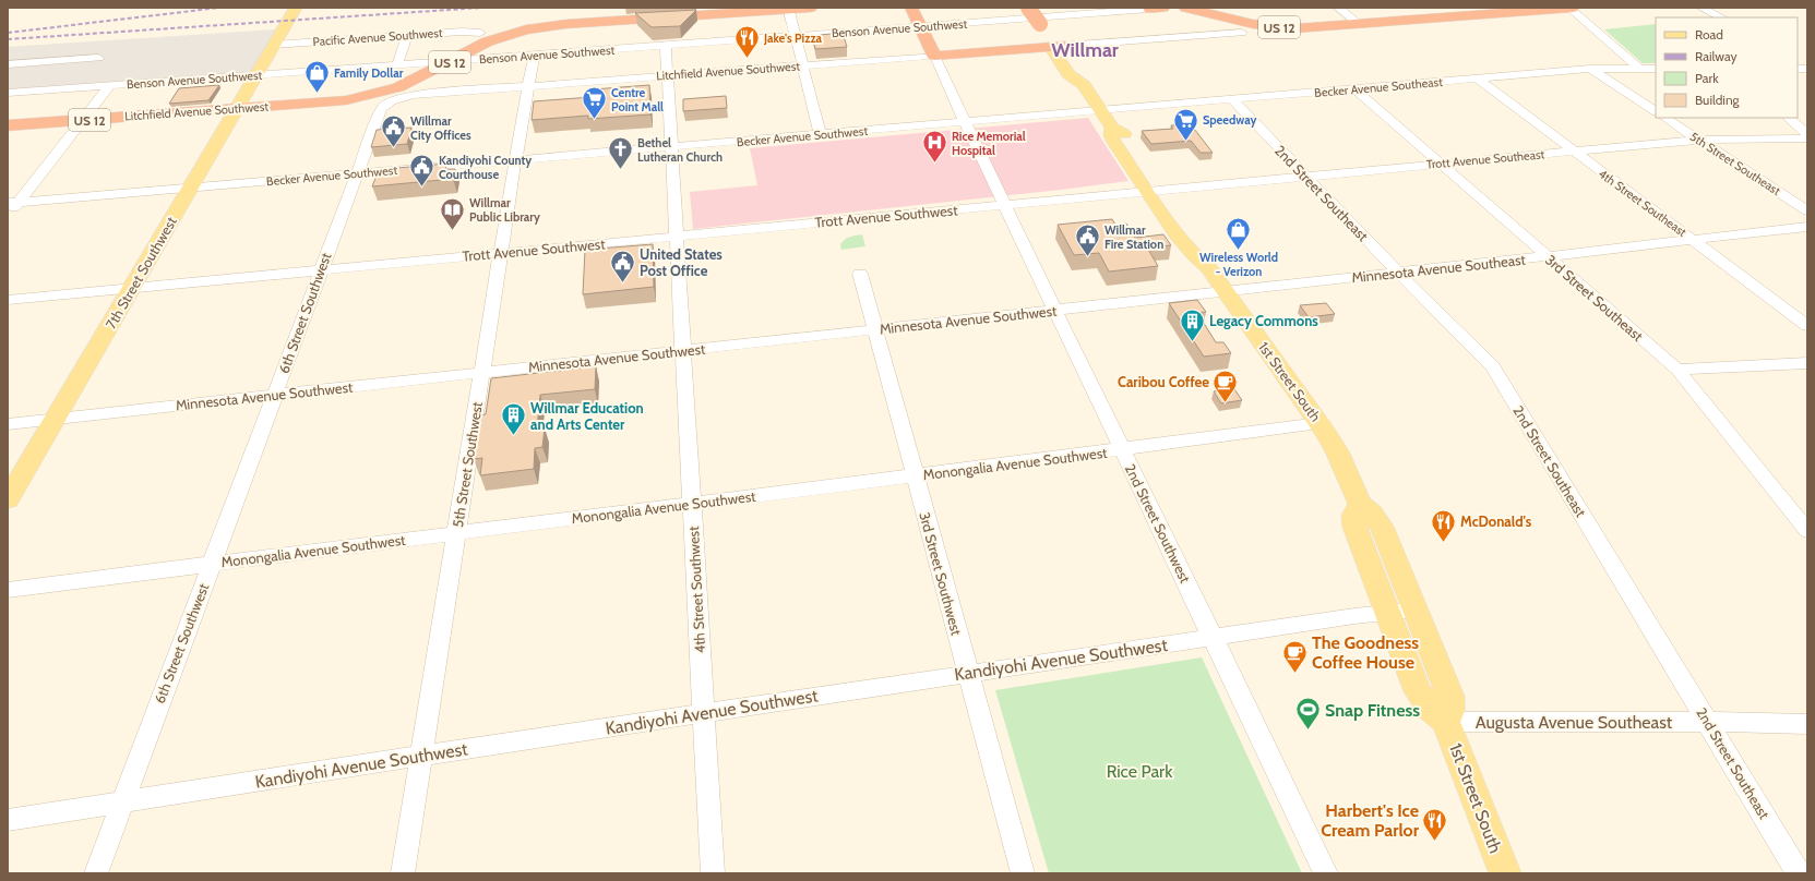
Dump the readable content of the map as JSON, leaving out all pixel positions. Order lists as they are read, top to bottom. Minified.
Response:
{"streets":{"highway":["US 12","Litchfield Avenue Southwest","2nd Street Southwest"],"main road":["7th Street Southwest","1st Street South"],"street":["Benson Avenue Southwest","Pacific Avenue Southwest","Becker Avenue Southeast","Becker Avenue Southwest","Trott Avenue Southeast","5th Street Southeast","2nd Street Southeast","4th Street Southeast","Trott Avenue Southwest","Minnesota Avenue Southeast","3rd Street Southeast","6th Street Southwest","Minnesota Avenue Southwest","Monongalia Avenue Southwest","5th Street Southwest","3rd Street Southwest","4th Street Southwest","Kandiyohi Avenue Southwest","Augusta Avenue Southeast"]},"crossings":[["US 12","Benson Avenue Southwest"],["US 12","Litchfield Avenue Southwest"],["Benson Avenue Southwest","Litchfield Avenue Southwest"],["Benson Avenue Southwest","7th Street Southwest"],["Benson Avenue Southwest","5th Street Southwest"],["Benson Avenue Southwest","2nd Street Southwest"],["Benson Avenue Southwest","4th Street Southwest"],["Pacific Avenue Southwest","7th Street Southwest"],["Litchfield Avenue Southwest","7th Street Southwest"],["Litchfield Avenue Southwest","6th Street Southwest"],["Litchfield Avenue Southwest","1st Street South"],["Litchfield Avenue Southwest","5th Street Southwest"],["Litchfield Avenue Southwest","2nd Street Southwest"],["Litchfield Avenue Southwest","4th Street Southwest"],["Becker Avenue Southeast","Becker Avenue Southwest"],["Becker Avenue Southeast","2nd Street Southeast"],["Becker Avenue Southeast","4th Street Southeast"],["Becker Avenue Southeast","3rd Street Southeast"],["Becker Avenue Southeast","1st Street South"],["Becker Avenue Southwest","7th Street Southwest"],["Becker Avenue Southwest","6th Street Southwest"],["Becker Avenue Southwest","1st Street South"],["Becker Avenue Southwest","5th Street Southwest"],["Becker Avenue Southwest","2nd Street Southwest"],["Becker Avenue Southwest","4th Street Southwest"],["Trott Avenue Southeast","5th Street Southeast"],["Trott Avenue Southeast","2nd Street Southeast"],["Trott Avenue Southeast","4th Street Southeast"],["Trott Avenue Southeast","Trott Avenue Southwest"],["Trott Avenue Southeast","3rd Street Southeast"],["Trott Avenue Southeast","1st Street South"],["2nd Street Southeast","Minnesota Avenue Southeast"],["2nd Street Southeast","Augusta Avenue Southeast"],["4th Street Southeast","Minnesota Avenue Southeast"],["Trott Avenue Southwest","7th Street Southwest"],["Trott Avenue Southwest","6th Street Southwest"],["Trott Avenue Southwest","1st Street South"],["Trott Avenue Southwest","5th Street Southwest"],["Trott Avenue Southwest","2nd Street Southwest"],["Trott Avenue Southwest","4th Street Southwest"],["Minnesota Avenue Southeast","3rd Street Southeast"],["Minnesota Avenue Southeast","Minnesota Avenue Southwest"],["Minnesota Avenue Southeast","1st Street South"],["7th Street Southwest","Minnesota Avenue Southwest"],["6th Street Southwest","Minnesota Avenue Southwest"],["6th Street Southwest","Monongalia Avenue Southwest"],["6th Street Southwest","Kandiyohi Avenue Southwest"],["Minnesota Avenue Southwest","1st Street South"],["Minnesota Avenue Southwest","5th Street Southwest"],["Minnesota Avenue Southwest","2nd Street Southwest"],["Minnesota Avenue Southwest","3rd Street Southwest"],["Minnesota Avenue Southwest","4th Street Southwest"],["1st Street South","Monongalia Avenue Southwest"],["1st Street South","Kandiyohi Avenue Southwest"],["1st Street South","Augusta Avenue Southeast"],["Monongalia Avenue Southwest","5th Street Southwest"],["Monongalia Avenue Southwest","2nd Street Southwest"],["Monongalia Avenue Southwest","3rd Street Southwest"],["Monongalia Avenue Southwest","4th Street Southwest"],["5th Street Southwest","Kandiyohi Avenue Southwest"],["2nd Street Southwest","Kandiyohi Avenue Southwest"],["3rd Street Southwest","Kandiyohi Avenue Southwest"],["4th Street Southwest","Kandiyohi Avenue Southwest"]],"districts":["Willmar"],"parks":["Rice Park"],"places":{"restaurant":["Jake's Pizza","McDonald's","Harbert's Ice Cream Parlor"],"shop":["Family Dollar","Wireless World - Verizon"],"supermarket":["Centre Point Mall","Speedway"],"public building":["Willmar City Offices","Kandiyohi County Courthouse","Willmar Fire Station","United States Post Office"],"hospital":["Rice Memorial Hospital"],"church":["Bethel Lutheran Church"],"library":["Willmar Public Library"],"building":["Legacy Commons","Willmar Education and Arts Center"],"cafe":["Caribou Coffee","The Goodness Coffee House"],"sports":["Snap Fitness"]},"legend":["Road","Railway","Park","Building"]}
